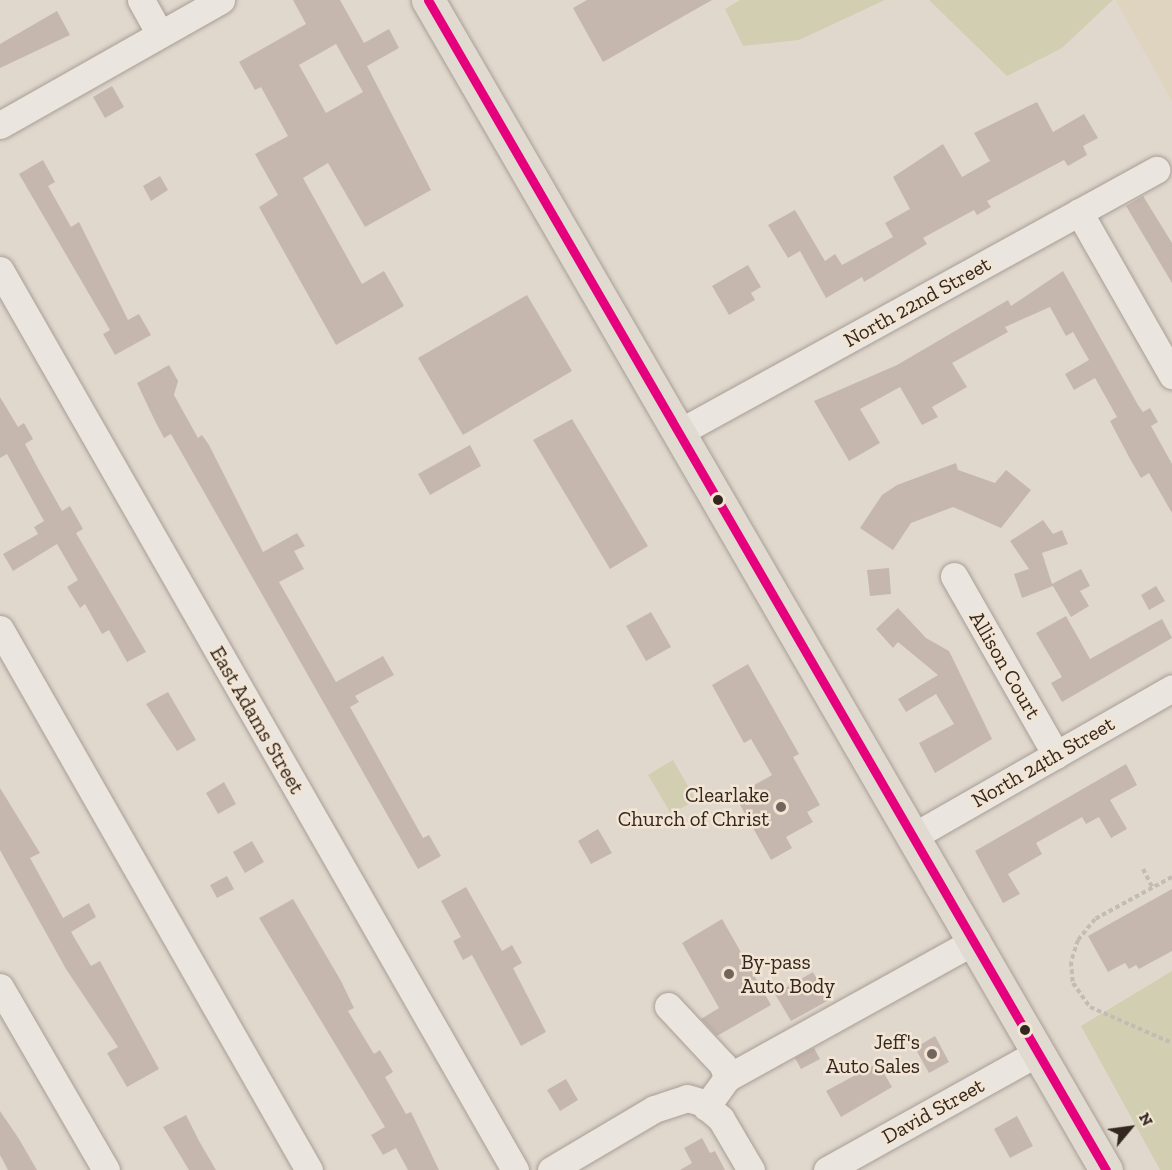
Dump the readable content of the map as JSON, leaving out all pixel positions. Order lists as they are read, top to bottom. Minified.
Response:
{"streets":{"street":["North 22nd Street","Allison Court","East Adams Street","North 24th Street","David Street"]},"crossings":[["Allison Court","North 24th Street"]],"places":["Clearlake Church of Christ","By-pass Auto Body","Jeff's Auto Sales"],"north":"top right"}
